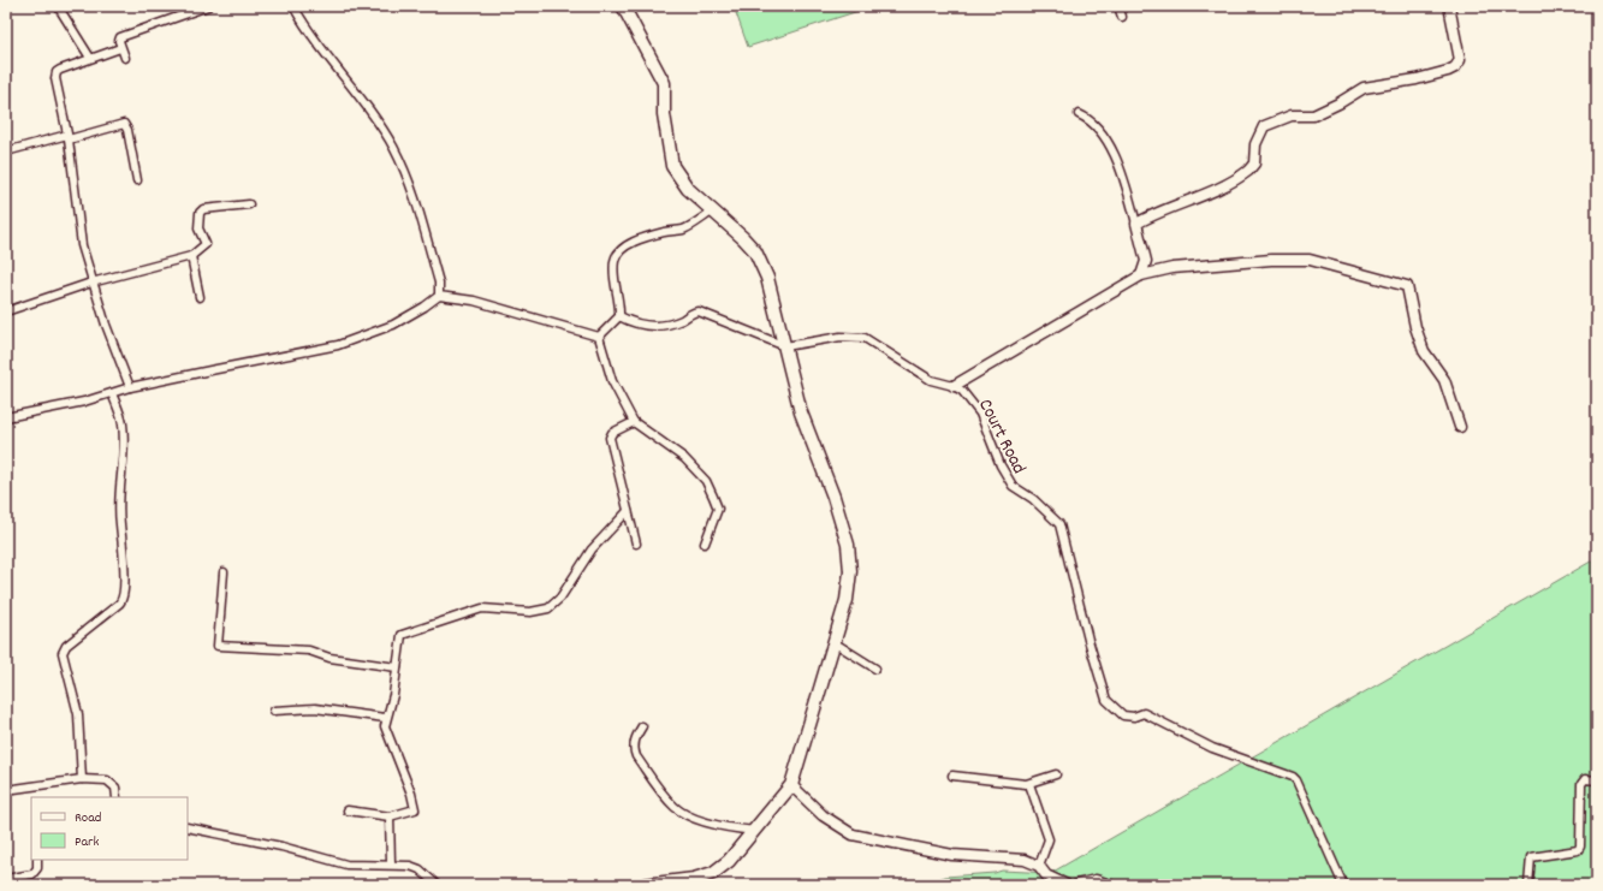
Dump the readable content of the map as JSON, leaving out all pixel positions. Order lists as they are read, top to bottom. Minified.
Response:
{"streets":{"street":["Court Road"]},"legend":["Road","Park"]}
